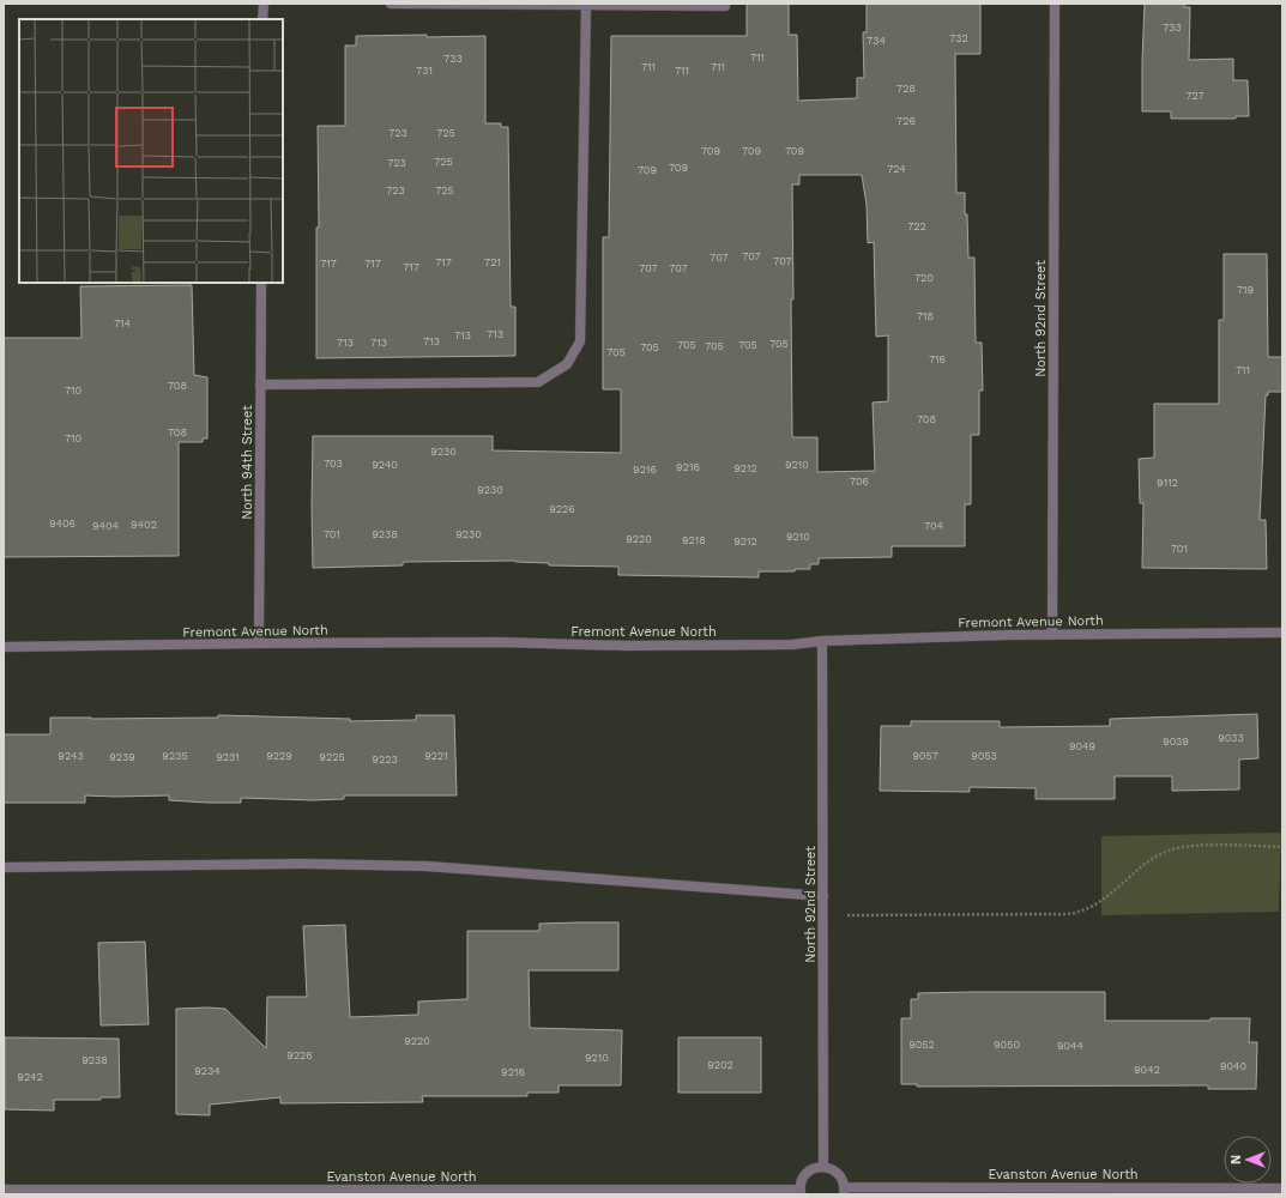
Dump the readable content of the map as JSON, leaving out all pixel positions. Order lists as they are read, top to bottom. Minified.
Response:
{"streets":{"street":["North 92nd Street","North 94th Street","Fremont Avenue North","Evanston Avenue North"]},"crossings":[["North 92nd Street","Fremont Avenue North"],["North 94th Street","Fremont Avenue North"]],"house_numbers":["733","732","734","711","733","711","711","731","711","728","727","726","723","725","709","709","709","725","723","709","724","709","723","725","722","707","707","707","717","721","717","717","717","707","707","720","719","718","714","713","713","713","713","713","705","705","705","705","705","705","716","711","708","710","708","708","710","9230","703","9240","9210","9216","9212","9216","706","9112","9230","9226","9406","9402","9404","704","701","9238","9230","9210","9220","9218","9212","701","9033","9039","9049","9243","9235","9229","9221","9057","9053","9239","9231","9225","9223","9220","9052","9050","9044","9226","9210","9238","9202","9040","9042","9234","9216","9242"],"north":"left"}
